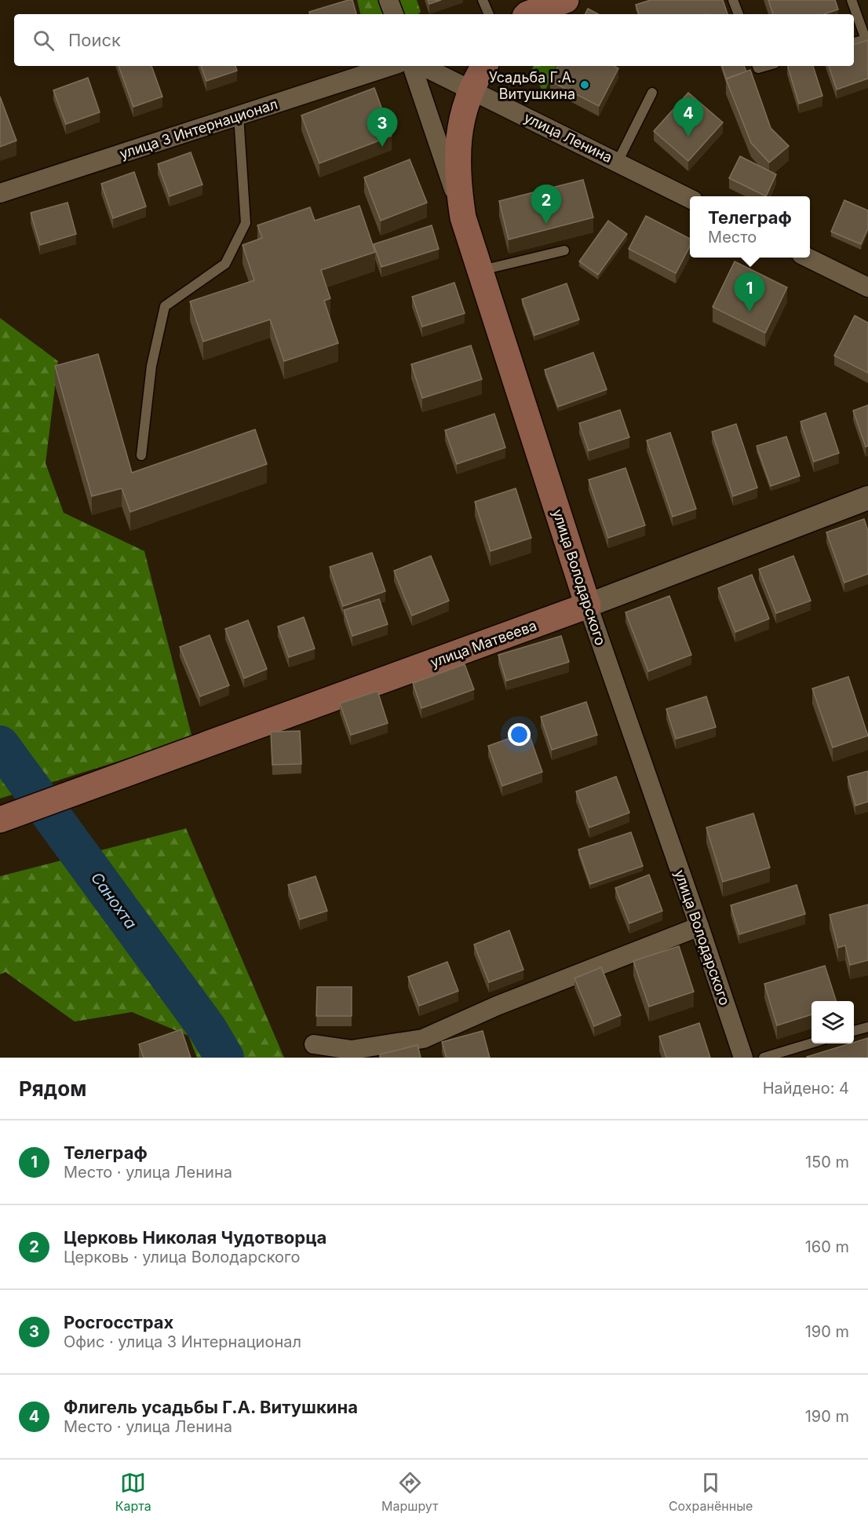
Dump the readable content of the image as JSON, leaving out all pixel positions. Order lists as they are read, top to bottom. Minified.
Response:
{"streets":{"main road":["улица Володарского","улица Матвеева"],"street":["улица 3 Интернационал","улица Ленина"]},"crossings":[["улица Ленина","улица Володарского"],["улица Володарского","улица Матвеева"]],"water":["Санохта"],"places":["Усадьба Г.А. Витушкина"],"page":{"search":"Поиск","pins":["4","3","2","1"],"popup":["Телеграф","Место"],"heading":["Рядом","Найдено: 4"],"list":[{"mark":"1","name":"Телеграф","note":"Место · улица Ленина","value":"150 m"},{"mark":"2","name":"Церковь Николая Чудотворца","note":"Церковь · улица Володарского","value":"160 m"},{"mark":"3","name":"Росгосстрах","note":"Офис · улица 3 Интернационал","value":"190 m"},{"mark":"4","name":"Флигель усадьбы Г.А. Витушкина","note":"Место · улица Ленина","value":"190 m"}],"nav":["Карта","Маршрут","Сохранённые"]}}
